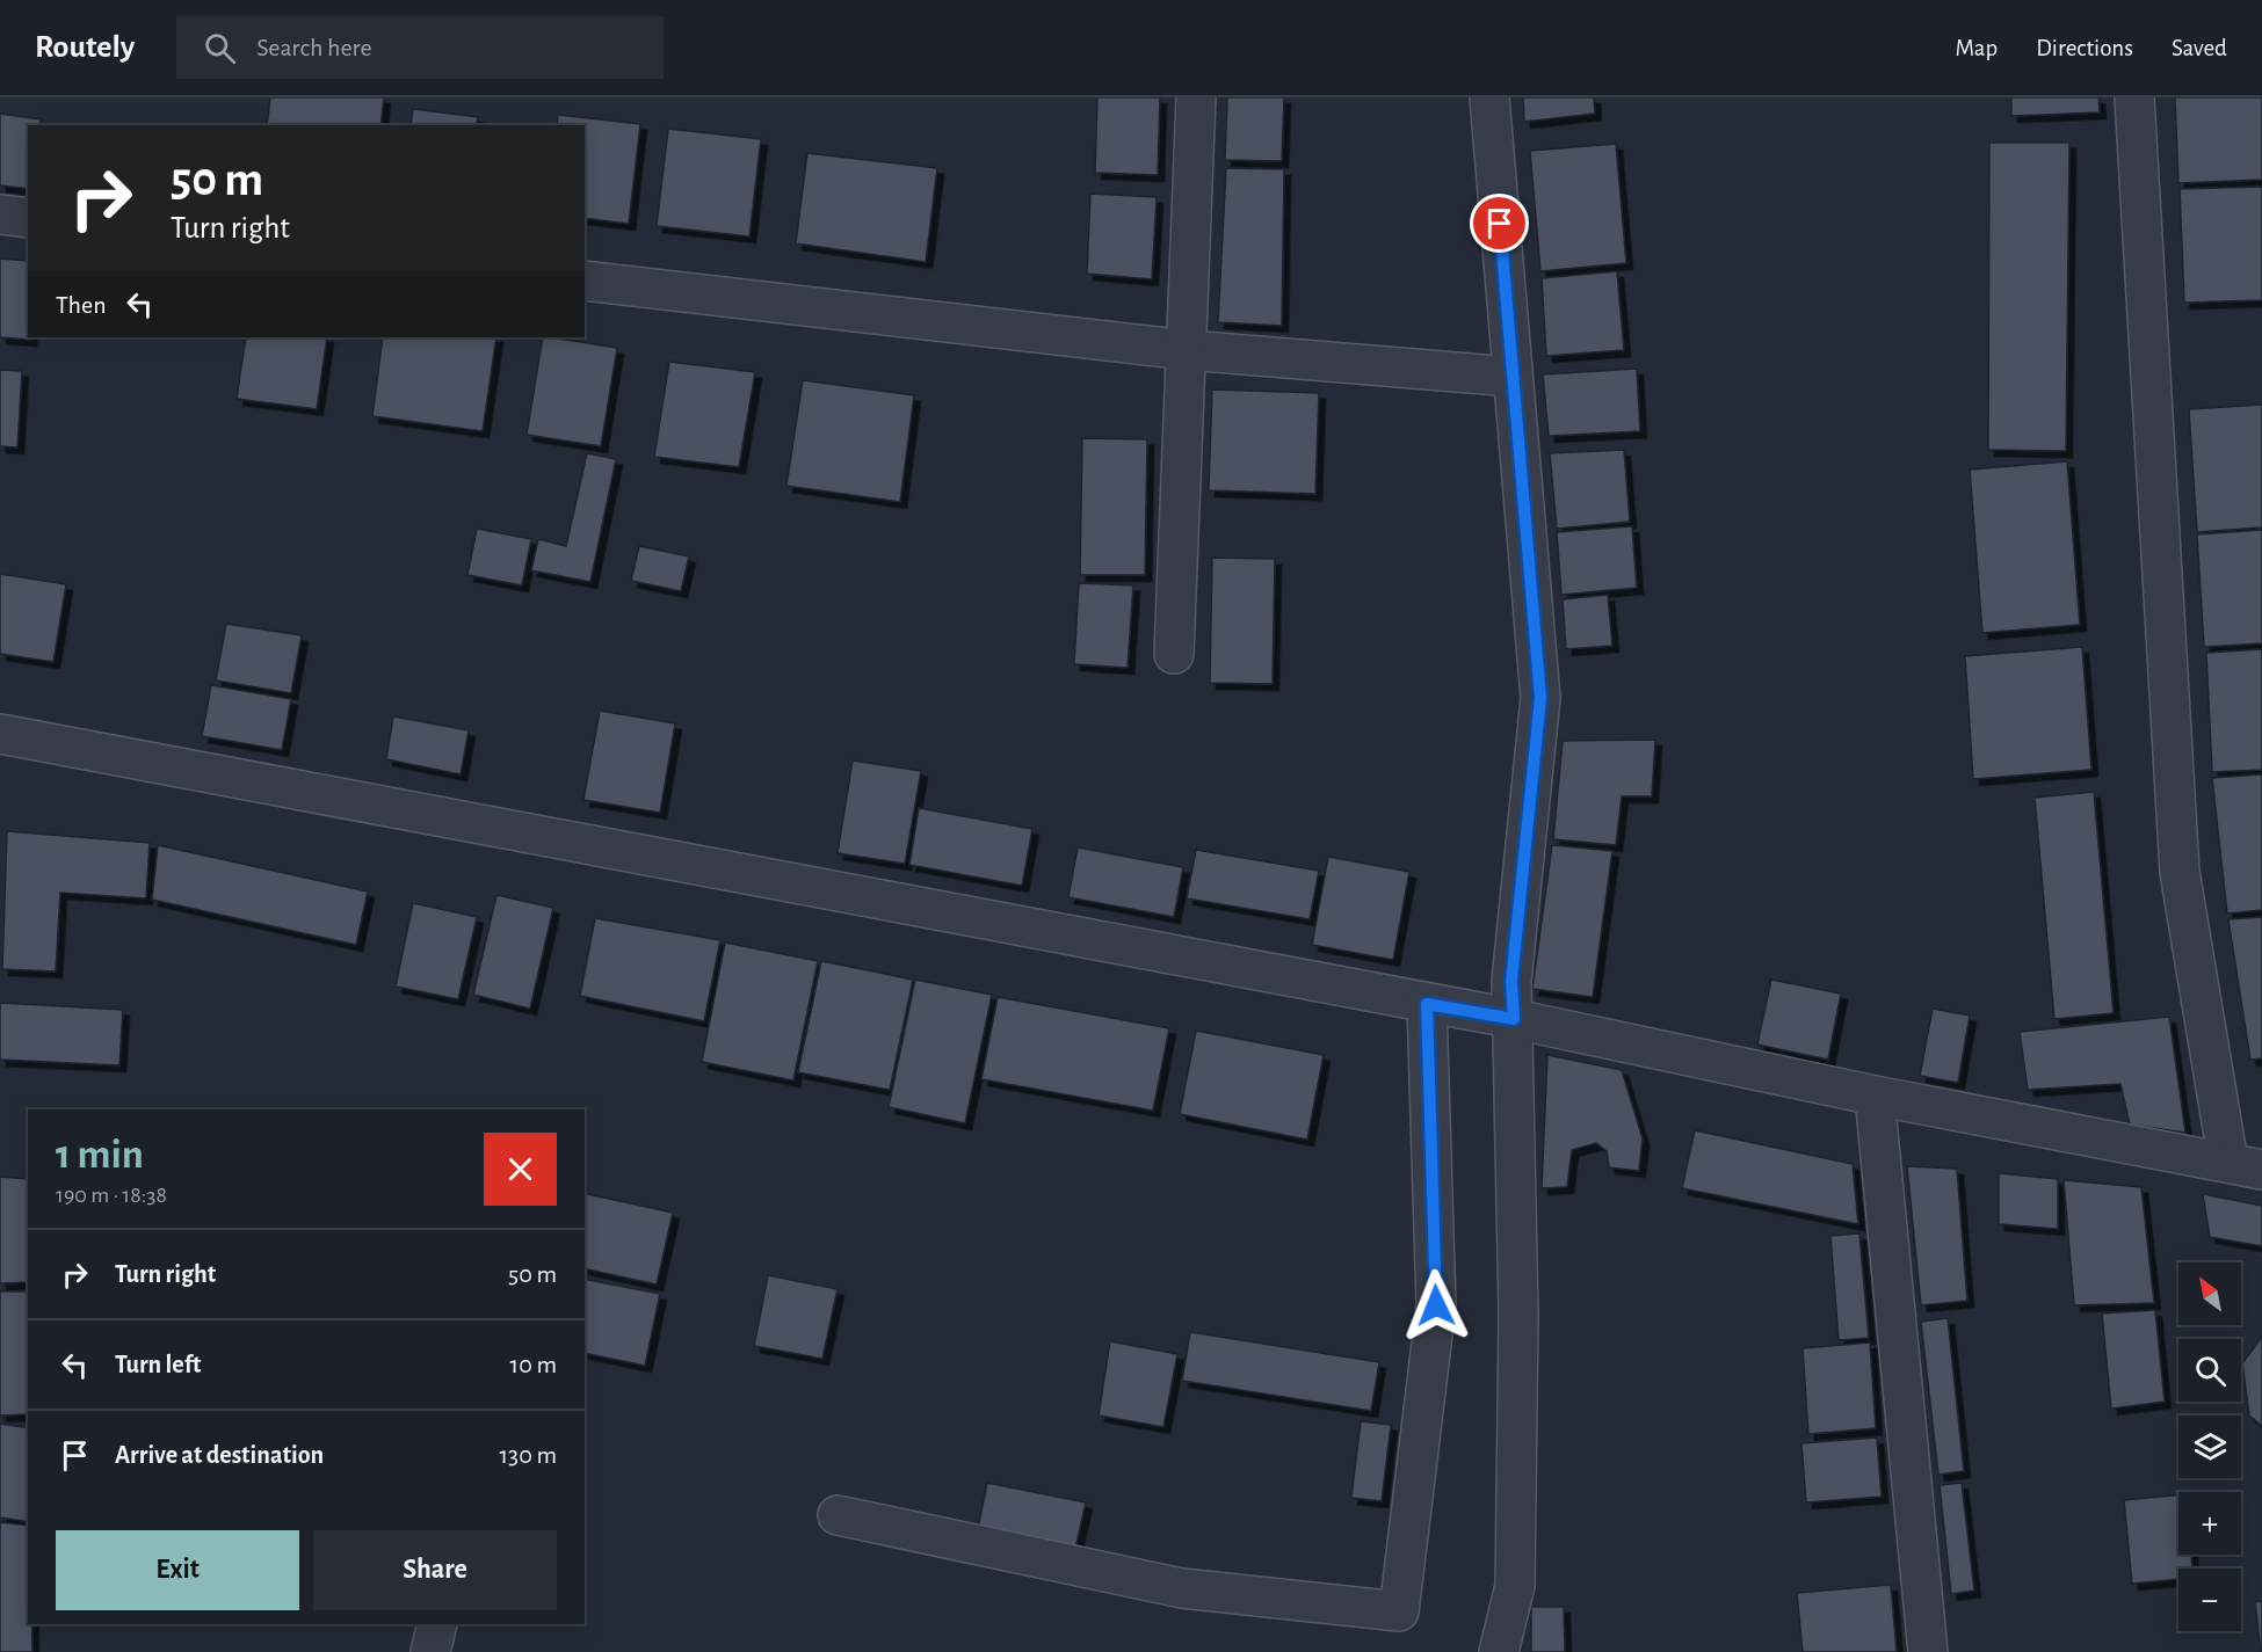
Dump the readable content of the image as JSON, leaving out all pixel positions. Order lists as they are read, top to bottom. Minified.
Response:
{"north":"top left","page":{"header":"Routely","search":"Search here","nav":["Map","Directions","Saved"],"turn":["50 m","Turn right"],"then":"Then","heading":["1 min","190 m · 18:38"],"list":[{"name":"Turn right","value":"50 m"},{"name":"Turn left","value":"10 m"},{"name":"Arrive at destination","value":"130 m"}],"map_buttons":["+","−"],"buttons":["Exit","Share"]}}
